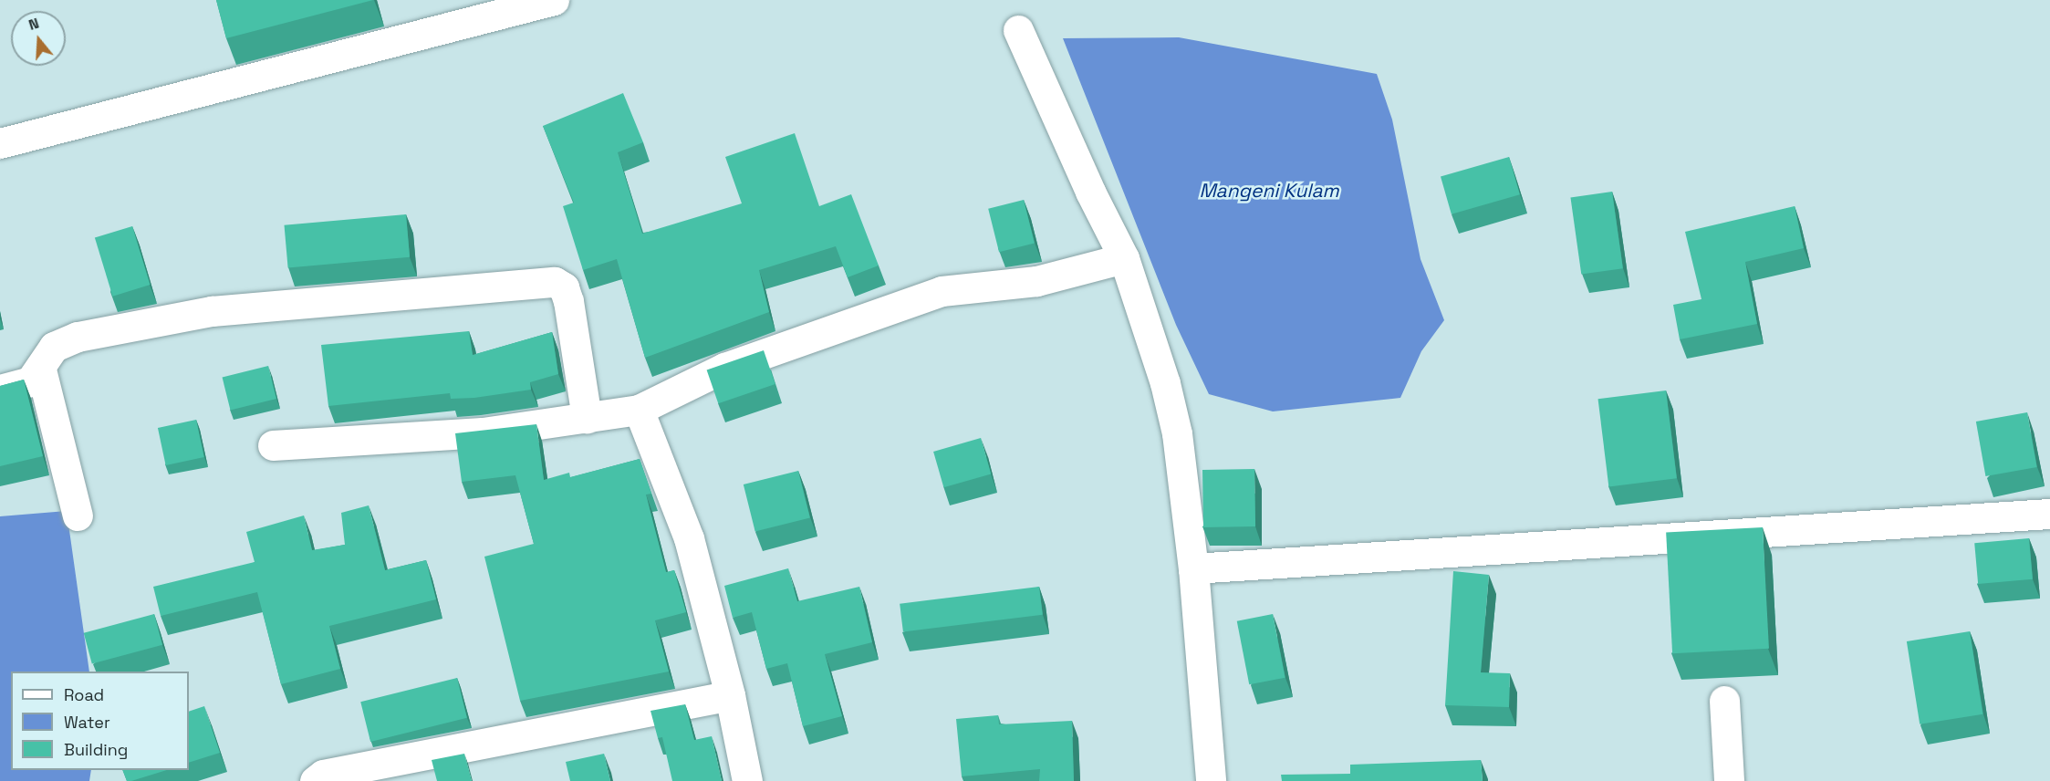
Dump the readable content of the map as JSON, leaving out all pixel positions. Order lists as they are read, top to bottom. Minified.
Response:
{"water":["Mangeni Kulam"],"legend":["Road","Water","Building"],"north":"top"}
